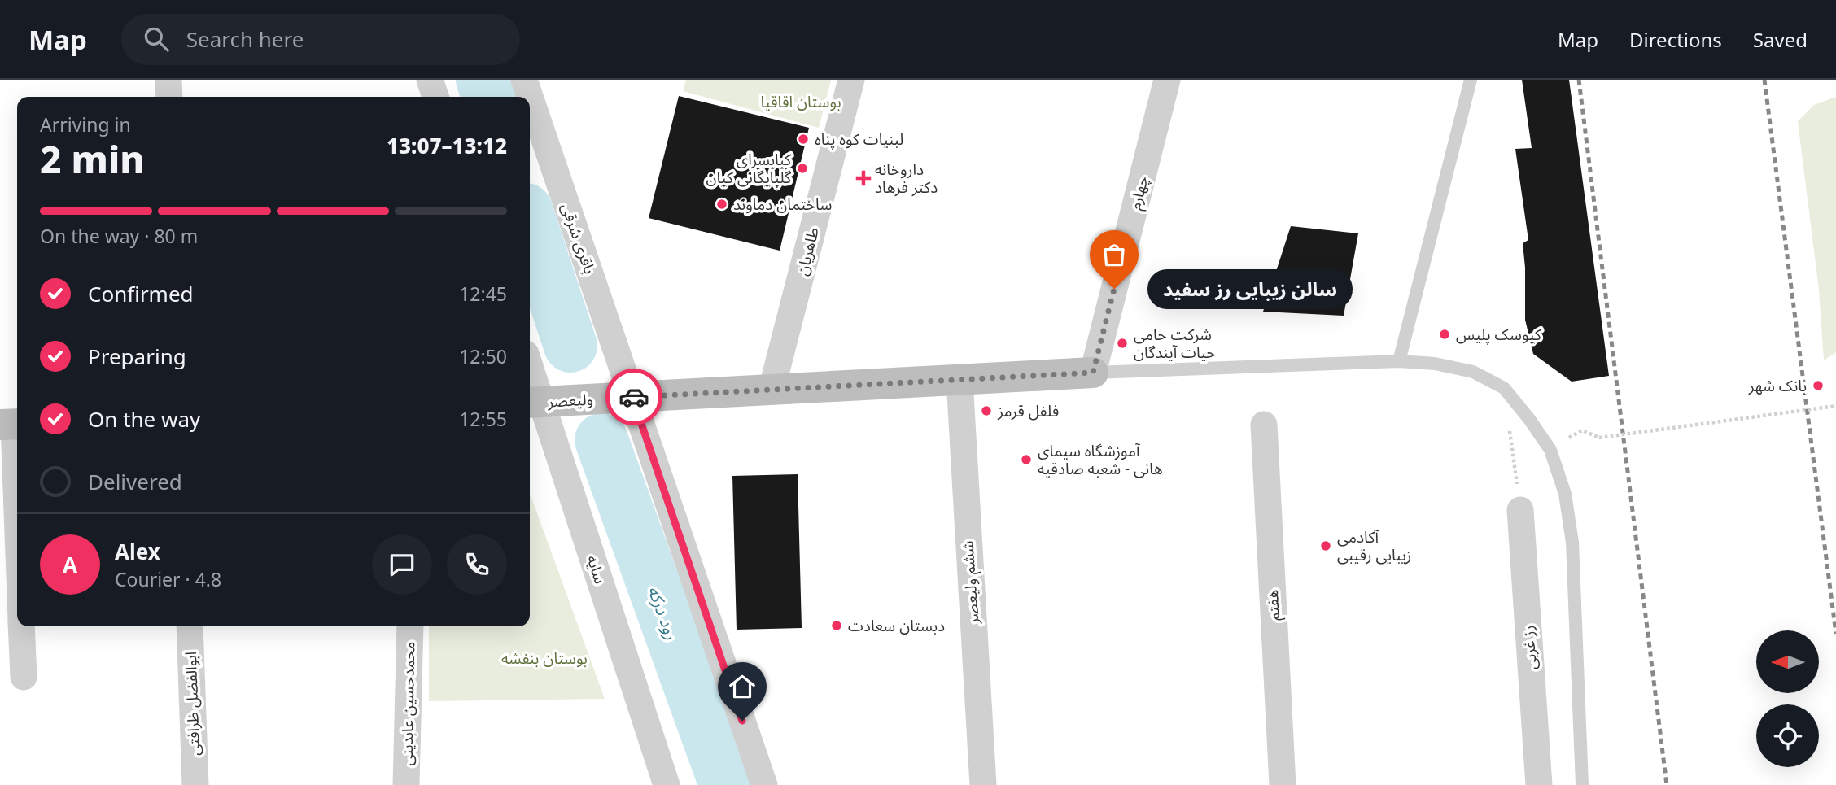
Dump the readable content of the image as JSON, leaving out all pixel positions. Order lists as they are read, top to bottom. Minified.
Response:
{"streets":{"main road":["ولیعصر"],"street":["چهارم","باقری شرقی","طاهریان","سایه","ششم ولیعصر","هفتم","رز غربی","ابوالفضل ظرافتی","محمدحسین عابدینی"]},"crossings":[["چهارم","ولیعصر"],["باقری شرقی","ولیعصر"],["طاهریان","ولیعصر"],["ولیعصر","سایه"],["ولیعصر","ششم ولیعصر"]],"water":["رود درکه"],"parks":["بوستان اقاقیا","بوستان بنفشه"],"places":{"other":["لبنیات کوه پناه","کبابسرای گلپایگانی کیان","ساختمان دماوند","سالن زیبایی رز سفید","کیوسک پلیس","شركت حامی حيات آيندگان","بانک شهر","فلفل قرمز","آموزشگاه سیمای هانی - شعبه صادقیه","آکادمی زیبایی رقیبی","دبستان سعادت"],"health":["داروخانه دکتر فرهاد"]},"north":"left","page":{"header":"Map","search":"Search here","nav":["Map","Directions","Saved"],"heading":["2 min","Arriving in","13:07–13:12"],"panel":["Alex","Courier · 4.8"],"bar":"On the way · 80 m","list":[["Confirmed","12:45"],["Preparing","12:50"],["On the way","12:55"],"Delivered"],"bubble":"سالن زیبایی رز سفید","round":"A"}}
